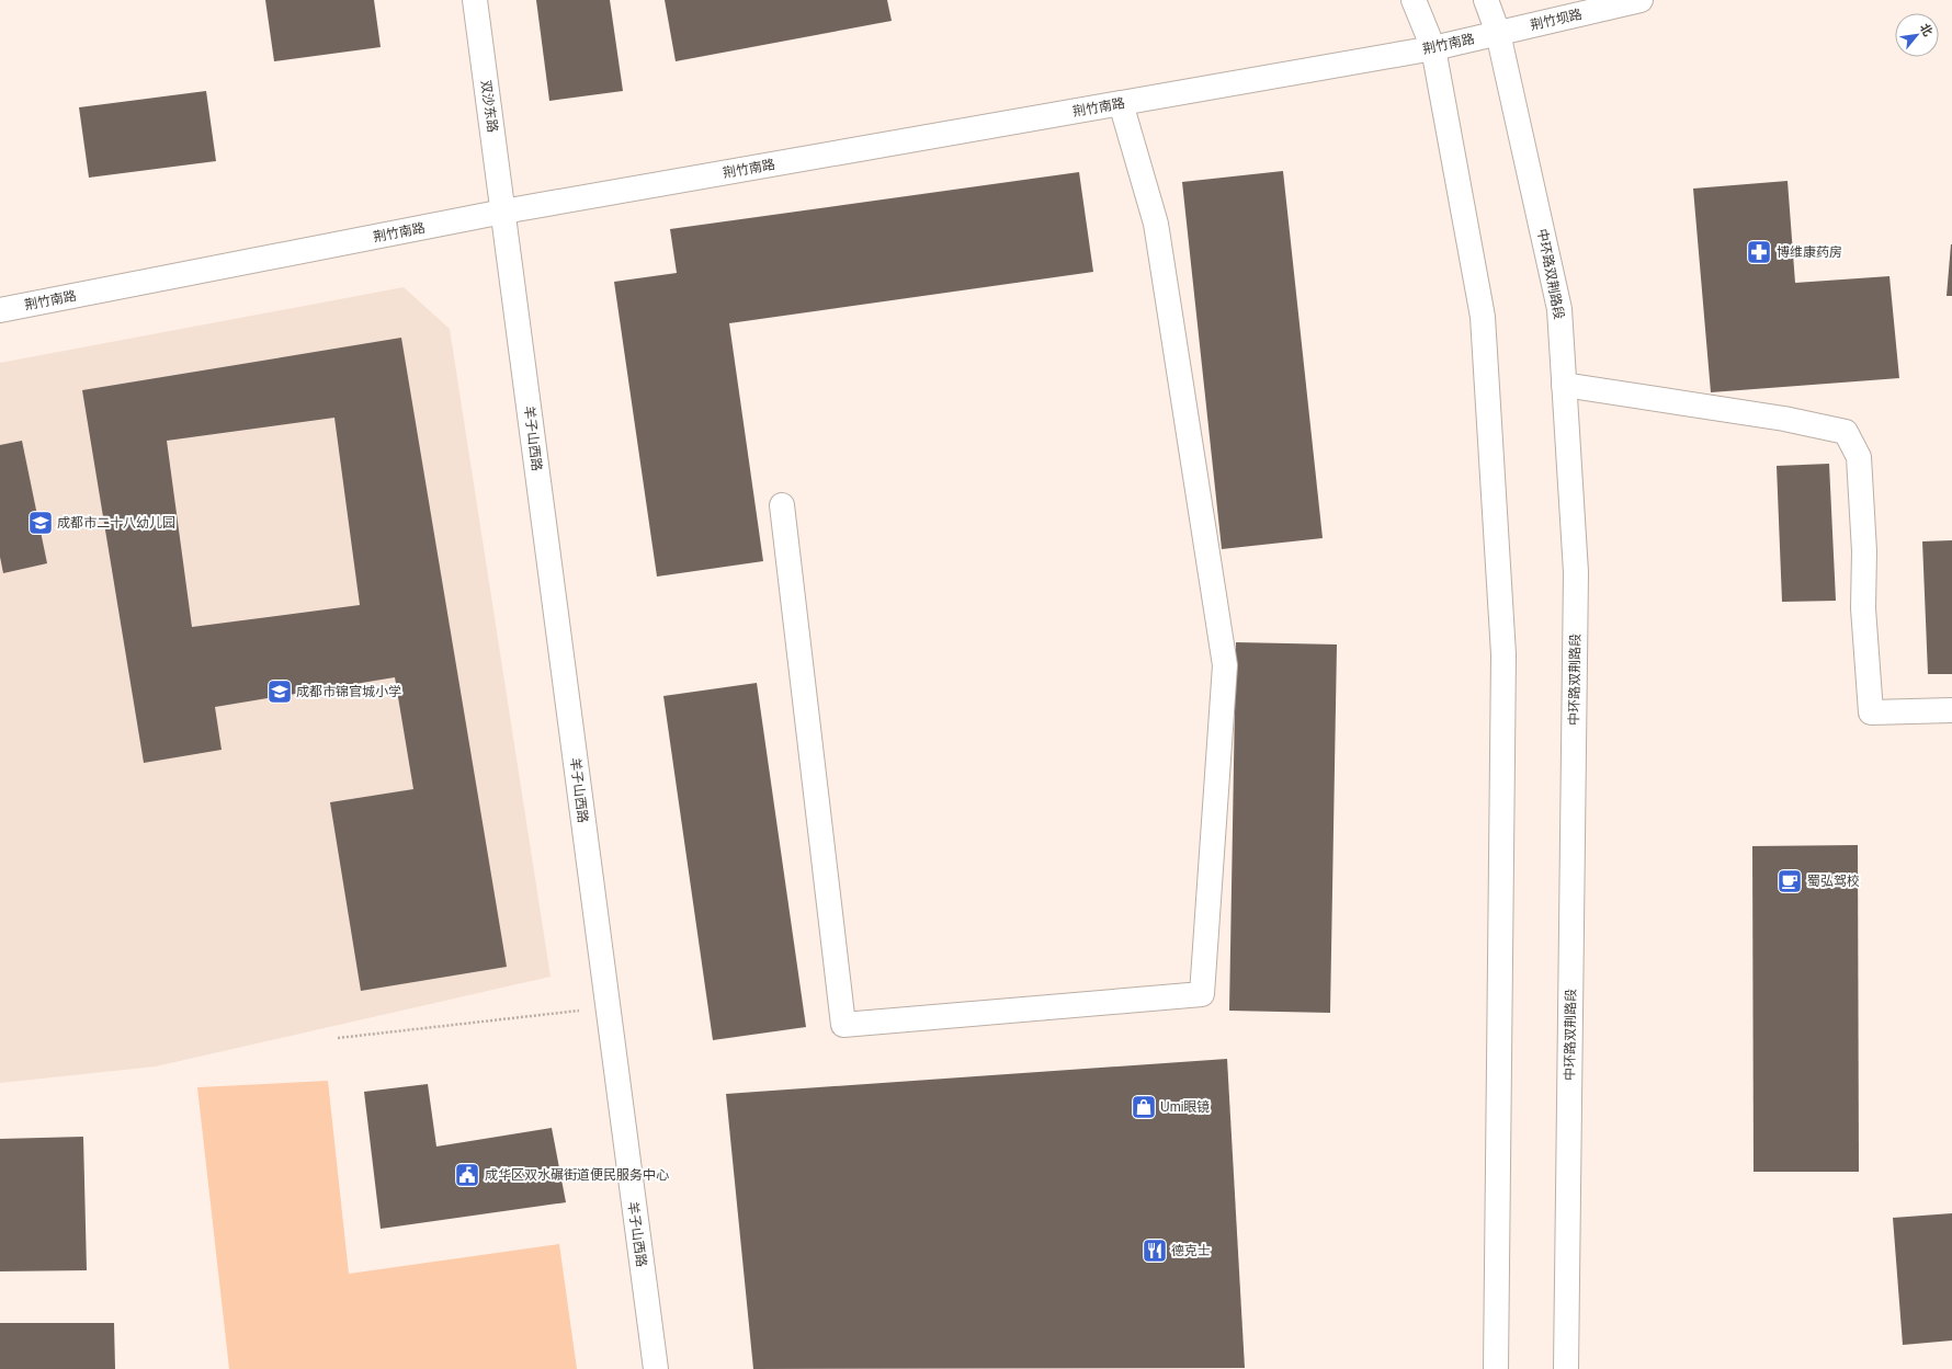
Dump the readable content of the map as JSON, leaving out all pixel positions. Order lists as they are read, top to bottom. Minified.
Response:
{"streets":{"street":["荆竹坝路","荆竹南路","双沙东路","中环路双荆路段","羊子山西路"]},"crossings":[["荆竹坝路","荆竹南路"],["荆竹坝路","中环路双荆路段"],["荆竹南路","双沙东路"],["荆竹南路","中环路双荆路段"],["荆竹南路","羊子山西路"],["双沙东路","羊子山西路"]],"places":{"pharmacy":["博维康药房"],"school or university":["成都市二十八幼儿园","成都市锦官城小学"],"cafe":["蜀弘驾校"],"shop":["Umi眼镜"],"public building":["成华区双水碾街道便民服务中心"],"restaurant":["德克士"]},"north":"top right"}
